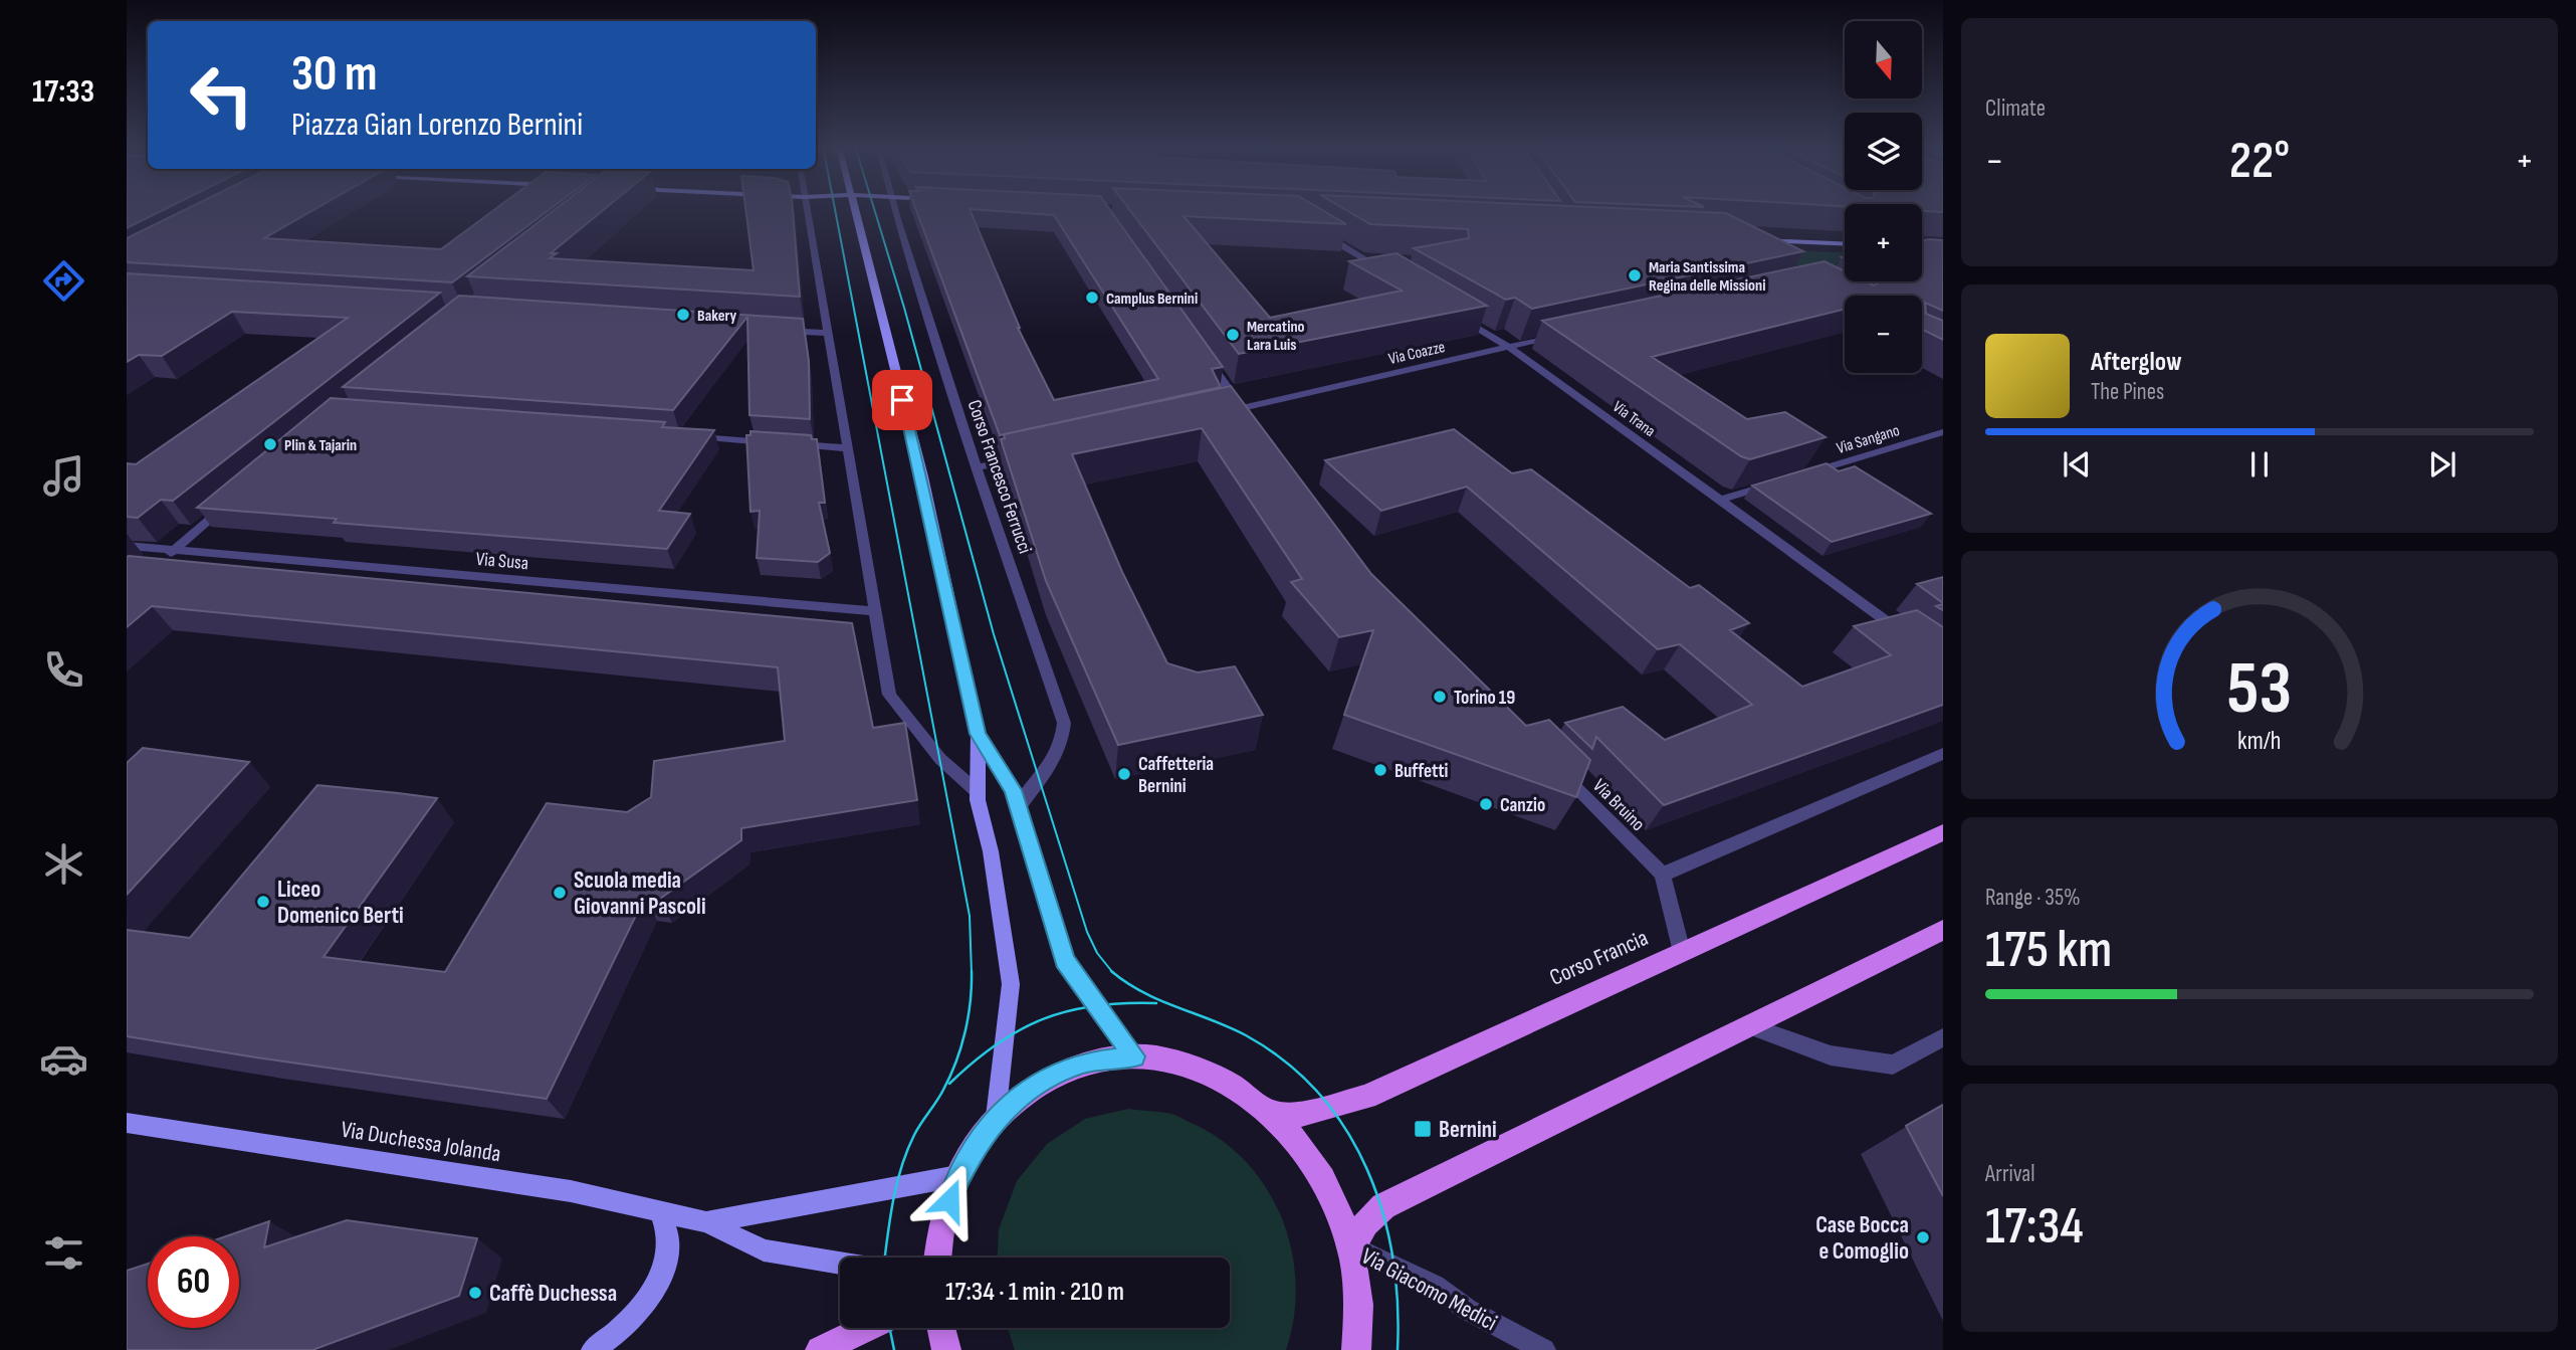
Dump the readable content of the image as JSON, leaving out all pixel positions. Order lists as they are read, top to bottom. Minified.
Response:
{"streets":{"main road":["Corso Francia"],"street":["Via Coazze","Via Trana","Via Sangano","Corso Francesco Ferrucci","Via Susa","Via Bruino","Via Duchessa Jolanda","Via Giacomo Medici"]},"crossings":[["Via Coazze","Via Trana"]],"places":{"other":["Maria Santissima Regina delle Missioni","Camplus Bernini","Bakery","Mercatino Lara Luis","Plin & Tajarin","Torino 19","Buffetti","Caffetteria Bernini","Canzio","Scuola media Giovanni Pascoli","Liceo Domenico Berti","Case Bocca e Comoglio","Caffè Duchessa"],"transit":["Bernini"]},"north":"bottom","page":{"tabs":"17:33","tile":["Climate",["Range · 35%","175 km"],["Arrival","17:34"]],"map_buttons":["+","−"],"turn":["30 m","Piazza Gian Lorenzo Bernini"],"heat":["−","22°","+"],"song":["Afterglow","The Pines"],"limit":"60","trip":"17:34 · 1 min · 210 m","gauge":["53","km/h"]}}
